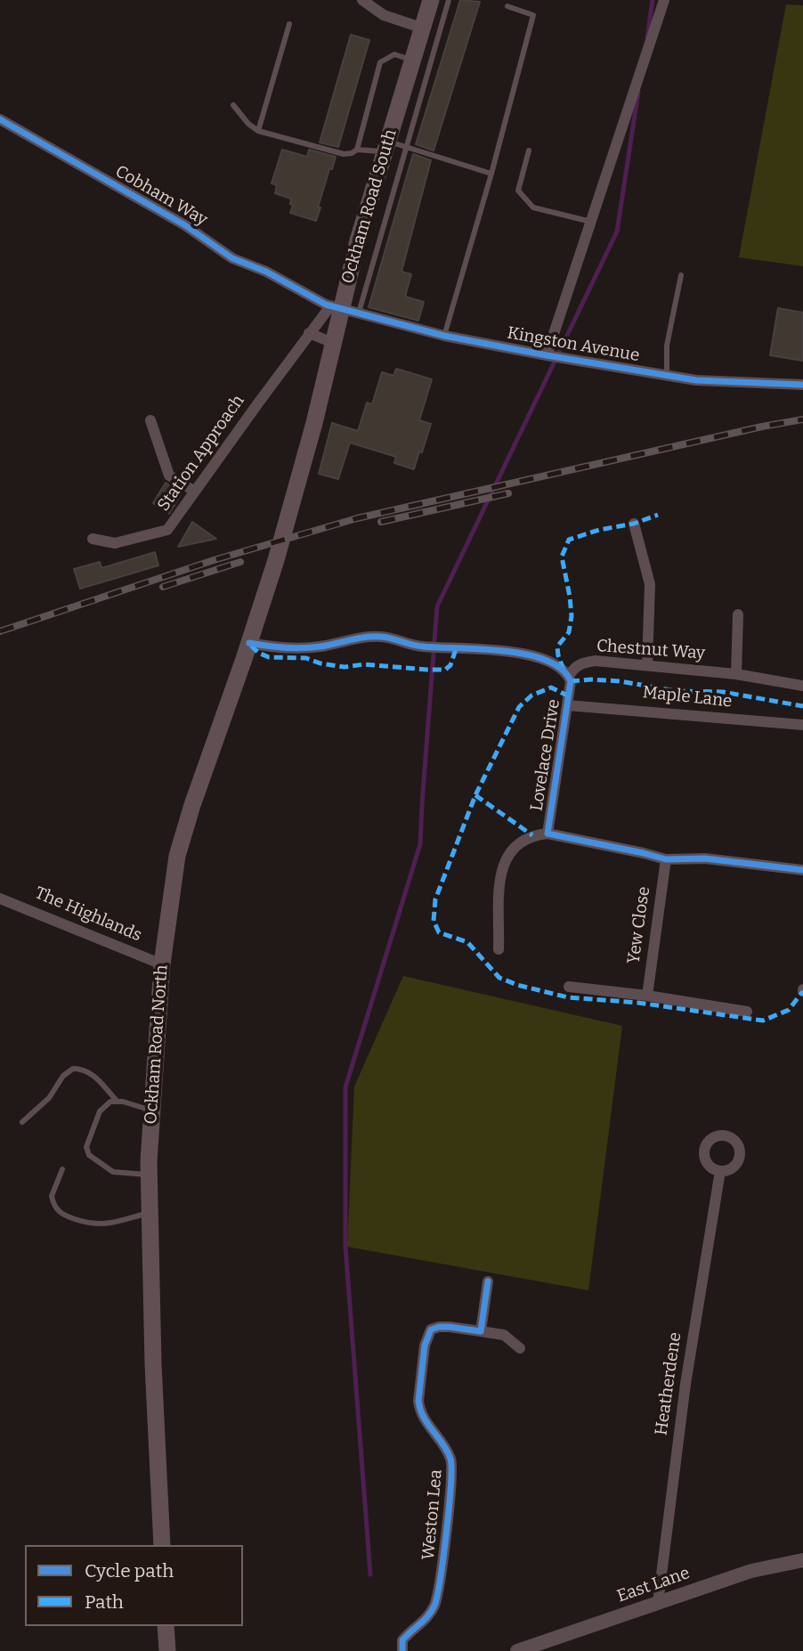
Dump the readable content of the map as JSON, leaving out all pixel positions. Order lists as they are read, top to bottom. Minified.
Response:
{"streets":{"main road":["Ockham Road South","Ockham Road North"],"street":["Cobham Way","Kingston Avenue","Station Approach","Chestnut Way","Maple Lane","Lovelace Drive","The Highlands","Yew Close","Heatherdene","Weston Lea","East Lane"]},"crossings":[["Cobham Way","Ockham Road South"],["Cobham Way","Kingston Avenue"],["Cobham Way","Station Approach"],["Ockham Road South","Kingston Avenue"],["Ockham Road South","Station Approach"],["Ockham Road South","Ockham Road North"],["Kingston Avenue","Station Approach"],["Chestnut Way","Lovelace Drive"],["Maple Lane","Lovelace Drive"],["Lovelace Drive","Yew Close"],["Lovelace Drive","Ockham Road North"],["The Highlands","Ockham Road North"],["Heatherdene","East Lane"]],"legend":["Cycle path","Path"]}
